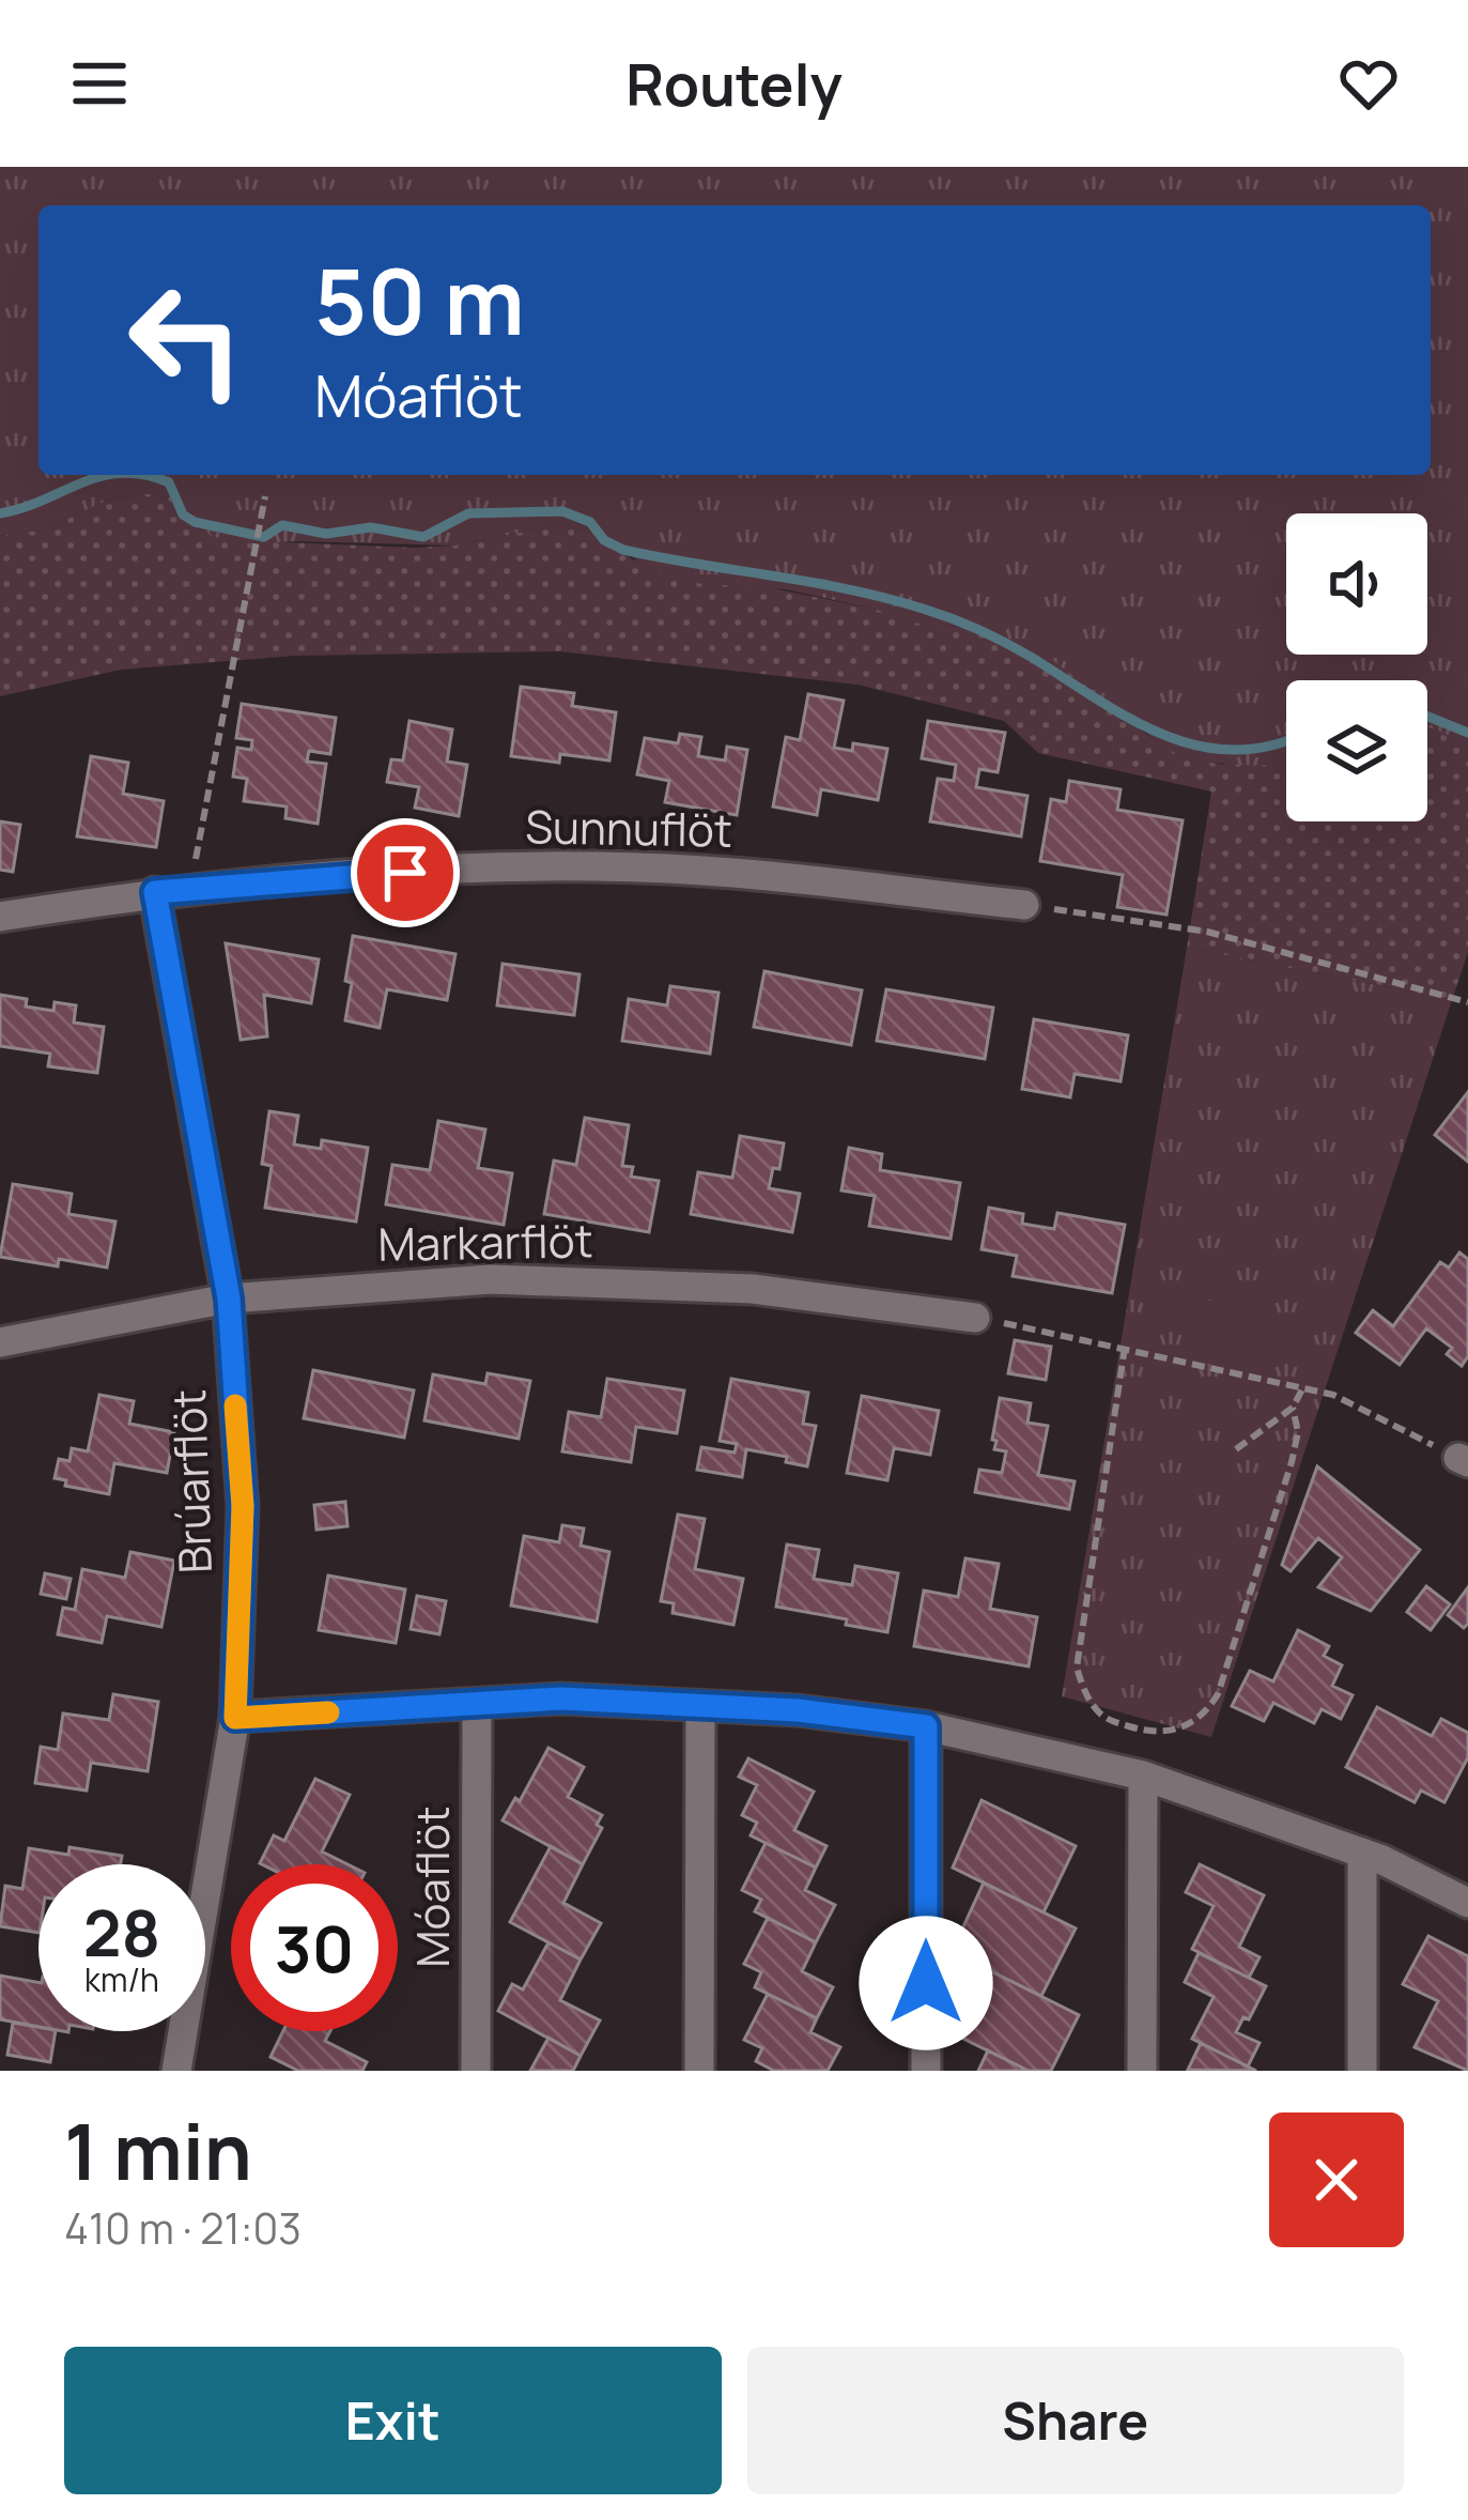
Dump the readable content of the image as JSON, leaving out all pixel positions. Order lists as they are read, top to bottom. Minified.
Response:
{"streets":{"street":["Sunnuflöt","Markarflöt","Brúarflöt","Móaflöt"]},"crossings":[["Sunnuflöt","Brúarflöt"],["Markarflöt","Brúarflöt"]],"page":{"header":"Routely","turn":["50 m","Móaflöt"],"speed":"28 km/h","limit":"30","heading":["1 min","410 m · 21:03"],"buttons":["Exit","Share"]}}
